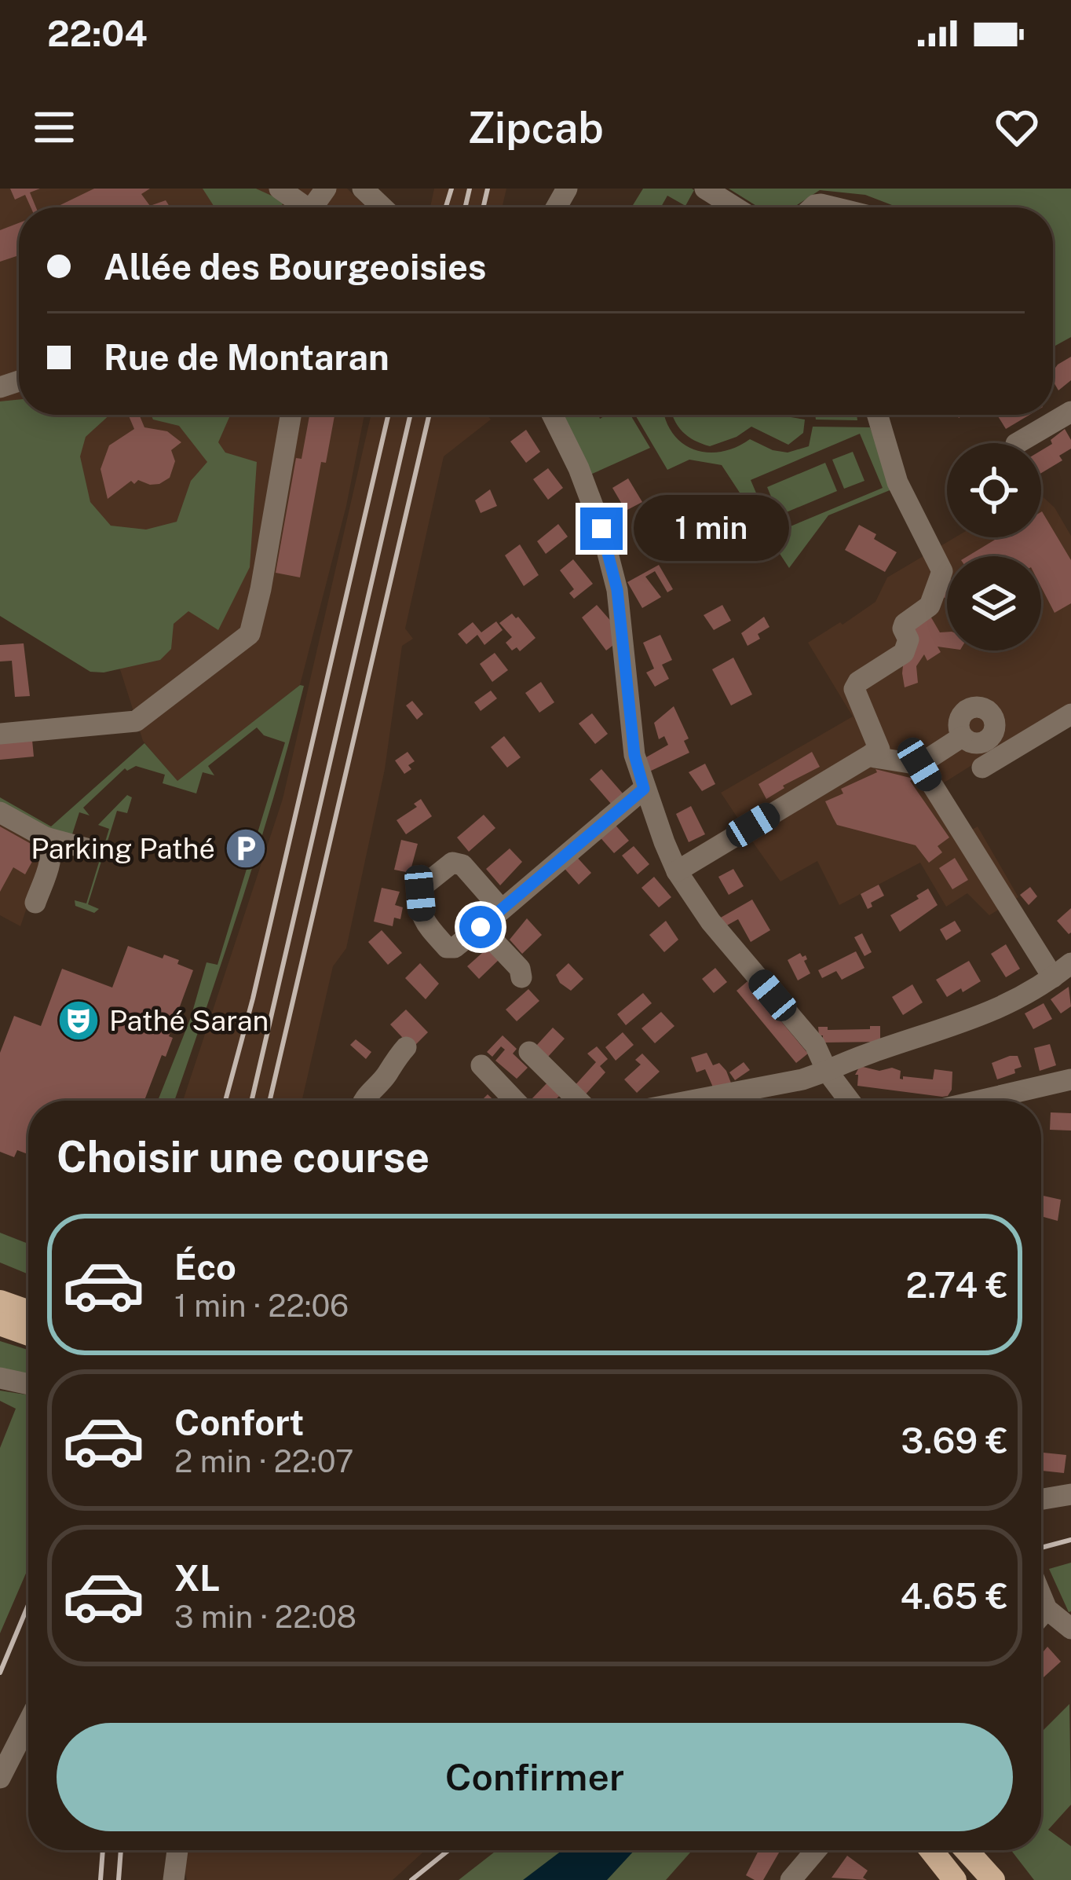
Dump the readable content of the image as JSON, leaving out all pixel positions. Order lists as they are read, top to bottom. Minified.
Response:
{"places":{"parking":["Parking Pathé"],"theatre":["Pathé Saran"]},"page":{"status":"22:04","header":"Zipcab","banner":["Allée des Bourgeoisies","Rue de Montaran"],"bubble":"1 min","heading":"Choisir une course","list":[{"name":"Éco","note":"1 min · 22:06","value":"2.74 €"},{"name":"Confort","note":"2 min · 22:07","value":"3.69 €"},{"name":"XL","note":"3 min · 22:08","value":"4.65 €"}],"buttons":"Confirmer"}}
